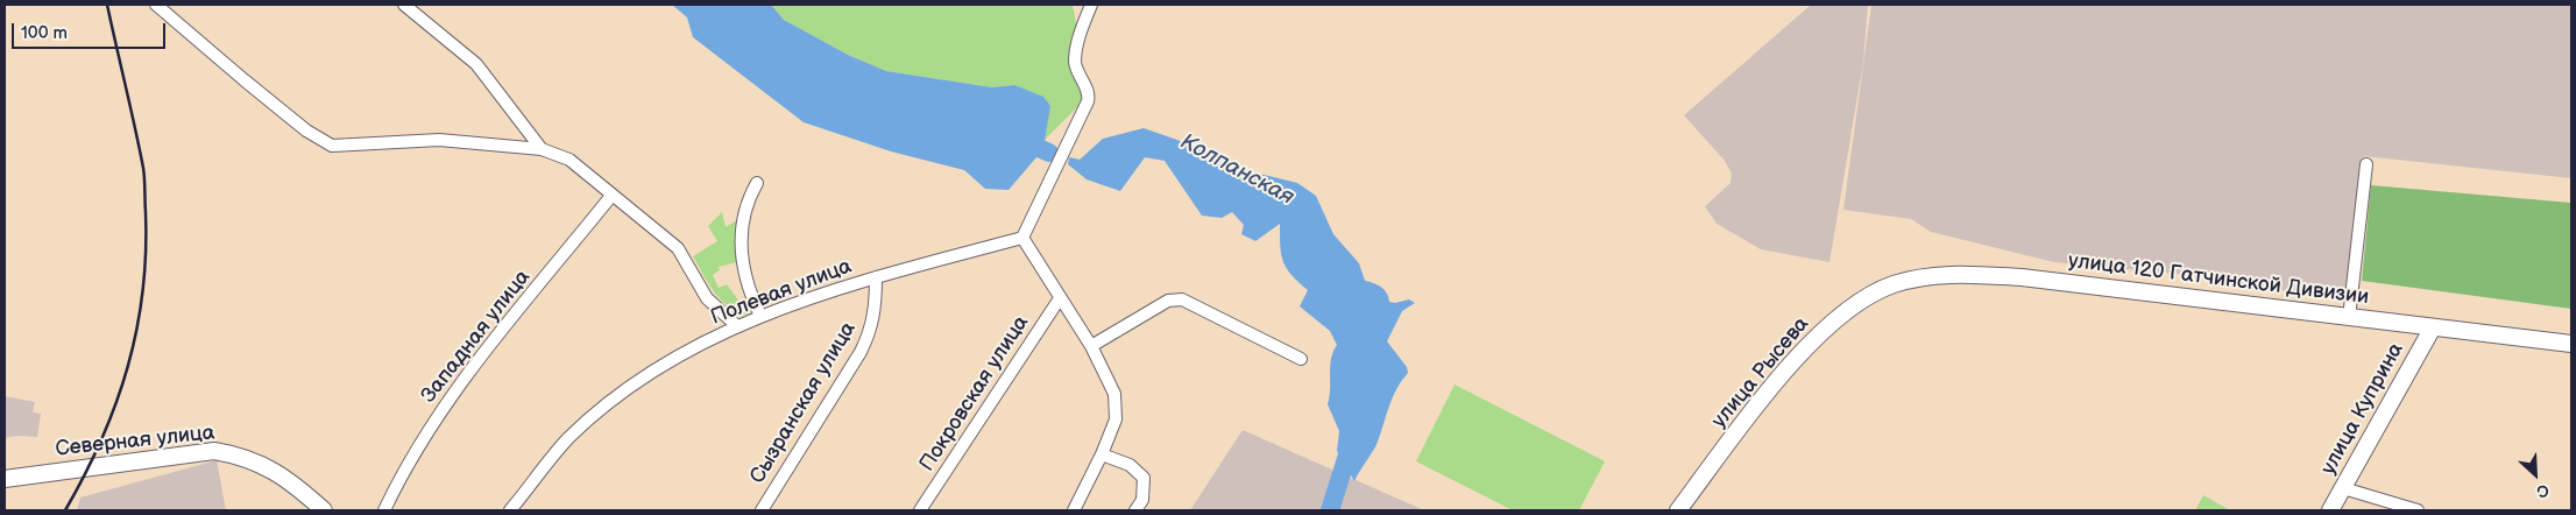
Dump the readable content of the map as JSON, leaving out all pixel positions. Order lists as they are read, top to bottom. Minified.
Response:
{"streets":{"main road":["улица 120 Гатчинской Дивизии","улица Рысева","улица Куприна","Северная улица"],"street":["Полевая улица","Западная улица","Покровская улица","Сызранская улица"]},"crossings":[["улица 120 Гатчинской Дивизии","улица Рысева"],["улица 120 Гатчинской Дивизии","улица Куприна"],["Полевая улица","Сызранская улица"]],"water":["Колпанская"],"scale_bar":"100 m","north":"bottom right"}
